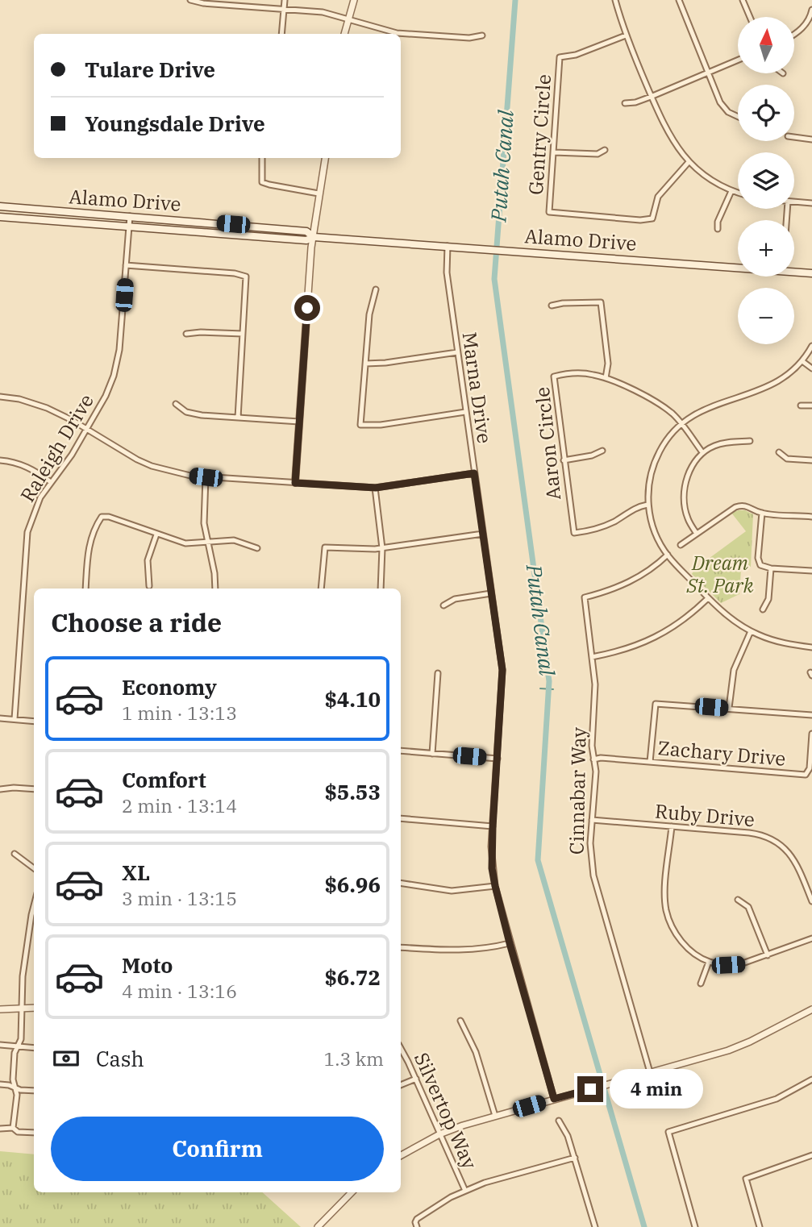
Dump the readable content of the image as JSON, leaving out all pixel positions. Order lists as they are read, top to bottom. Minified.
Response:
{"streets":{"main road":["Alamo Drive"],"street":["Gentry Circle","Marna Drive","Aaron Circle","Raleigh Drive","Zachary Drive","Cinnabar Way","Ruby Drive","Silvertop Way"]},"crossings":[["Alamo Drive","Marna Drive"],["Alamo Drive","Raleigh Drive"],["Zachary Drive","Cinnabar Way"],["Cinnabar Way","Ruby Drive"]],"water":["Putah Canal"],"parks":["Dream St. Park"],"north":"top","page":{"map_buttons":["+","−"],"banner":["Tulare Drive","Youngsdale Drive"],"heading":"Choose a ride","list":[{"name":"Economy","note":"1 min · 13:13","value":"$4.10"},{"name":"Comfort","note":"2 min · 13:14","value":"$5.53"},{"name":"XL","note":"3 min · 13:15","value":"$6.96"},{"name":"Moto","note":"4 min · 13:16","value":"$6.72"}],"pay":["Cash","1.3 km"],"bubble":"4 min","buttons":"Confirm"}}
